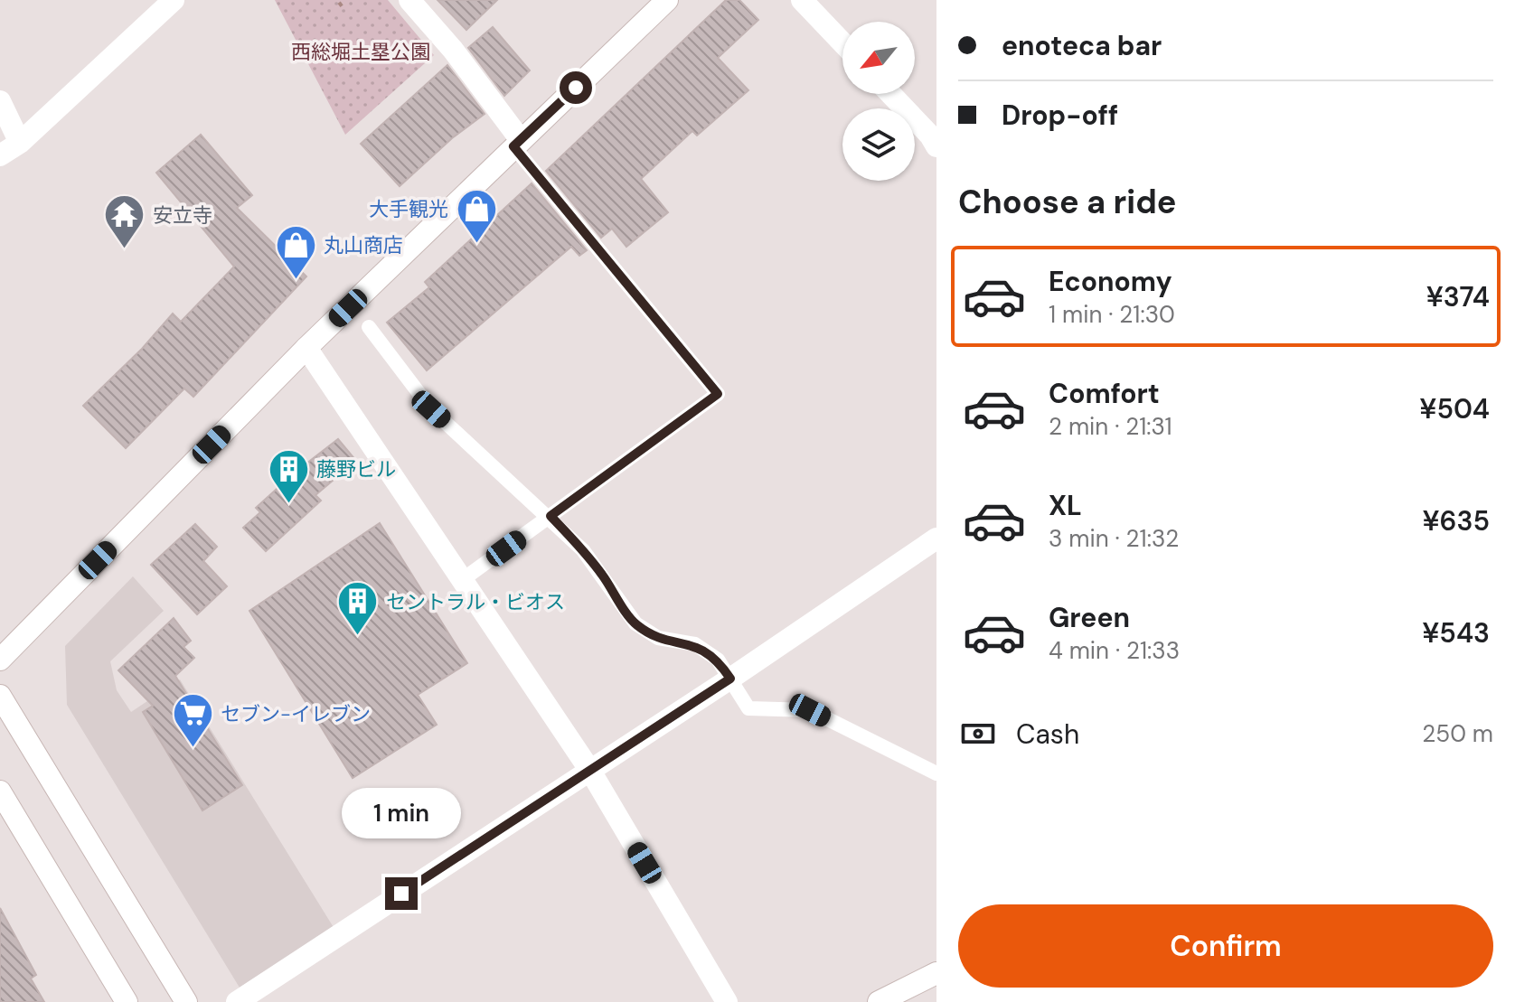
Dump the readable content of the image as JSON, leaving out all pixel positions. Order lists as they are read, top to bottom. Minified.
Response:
{"parks":["西総堀土塁公園"],"places":{"shop":["大手観光","丸山商店"],"temple":["安立寺"],"building":["藤野ビル","セントラル・ビオス"],"supermarket":["セブン-イレブン"]},"north":"bottom left","page":{"banner":["enoteca bar","Drop-off"],"heading":"Choose a ride","list":[{"name":"Economy","note":"1 min · 21:30","value":"¥374"},{"name":"Comfort","note":"2 min · 21:31","value":"¥504"},{"name":"XL","note":"3 min · 21:32","value":"¥635"},{"name":"Green","note":"4 min · 21:33","value":"¥543"}],"pay":["Cash","250 m"],"bubble":"1 min","buttons":"Confirm"}}
